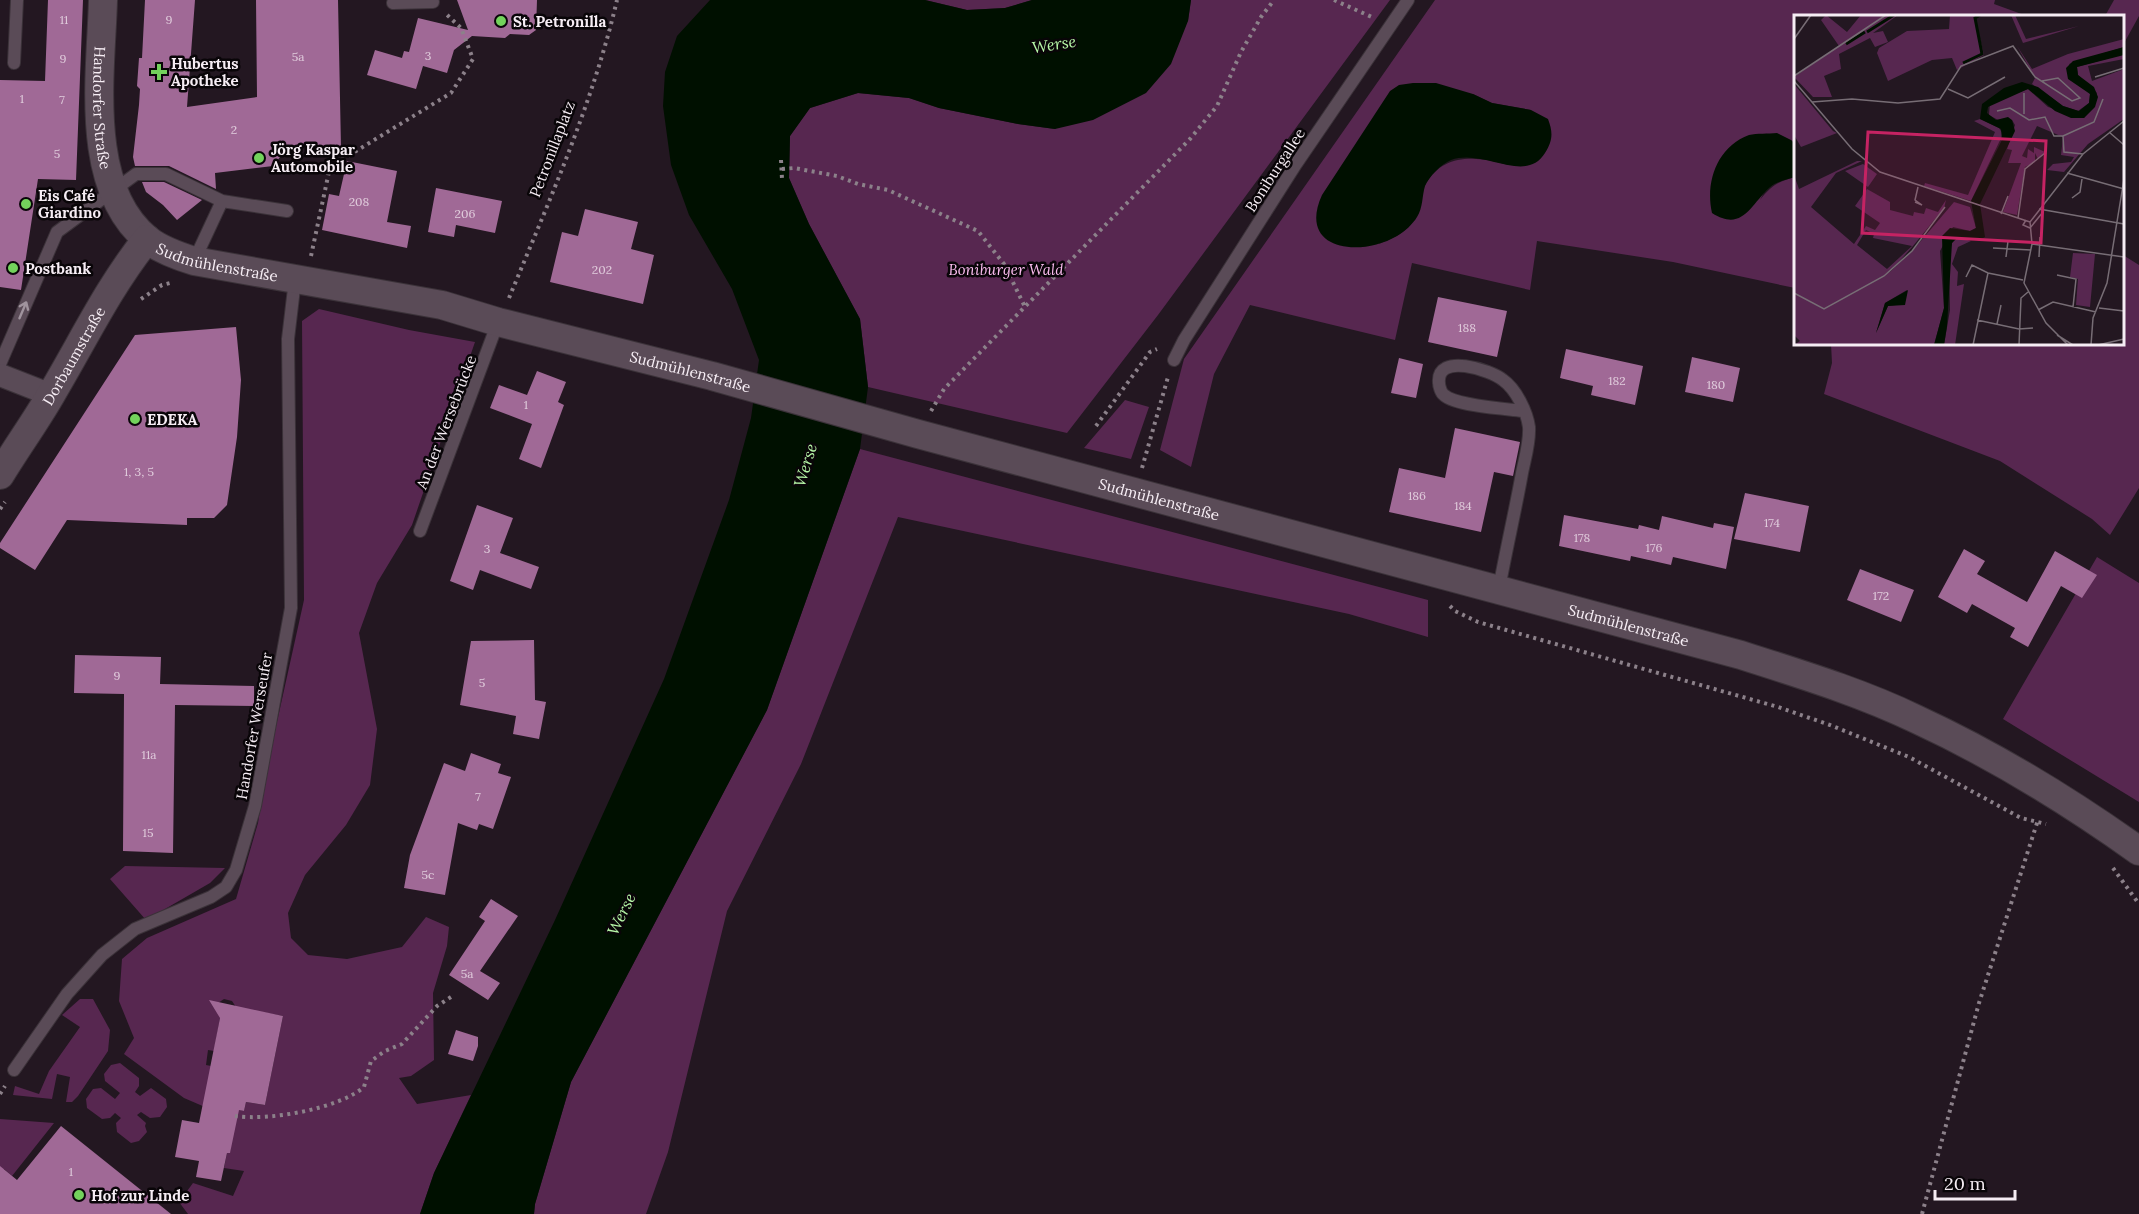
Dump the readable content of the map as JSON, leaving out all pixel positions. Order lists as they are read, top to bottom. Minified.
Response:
{"streets":{"street":["Handorfer Straße","Sudmühlenstraße","Dorbaumstraße"],"lane":["Boniburgallee","An der Wersebrücke","Handorfer Werseufer"],"path":["Petronillaplatz"]},"crossings":[["Handorfer Straße","Sudmühlenstraße"],["Handorfer Straße","Dorbaumstraße"],["Petronillaplatz","Sudmühlenstraße"],["Petronillaplatz","An der Wersebrücke"],["Sudmühlenstraße","Dorbaumstraße"],["Sudmühlenstraße","An der Wersebrücke"],["Sudmühlenstraße","Handorfer Werseufer"]],"water":["Werse"],"parks":["Boniburger Wald"],"places":{"other":["St. Petronilla","Jörg Kaspar Automobile","Eis Café Giardino","Postbank","EDEKA","Hof zur Linde"],"health":["Hubertus Apotheke"]},"house_numbers":["11","9","3","5a","9","1","7","2","5","208","206","202","188","182","180","1","1, 3, 5","186","184","174","178","176","3","172","9","5","11a","7","15","5c","5a","1"],"scale_bar":"20 m"}
